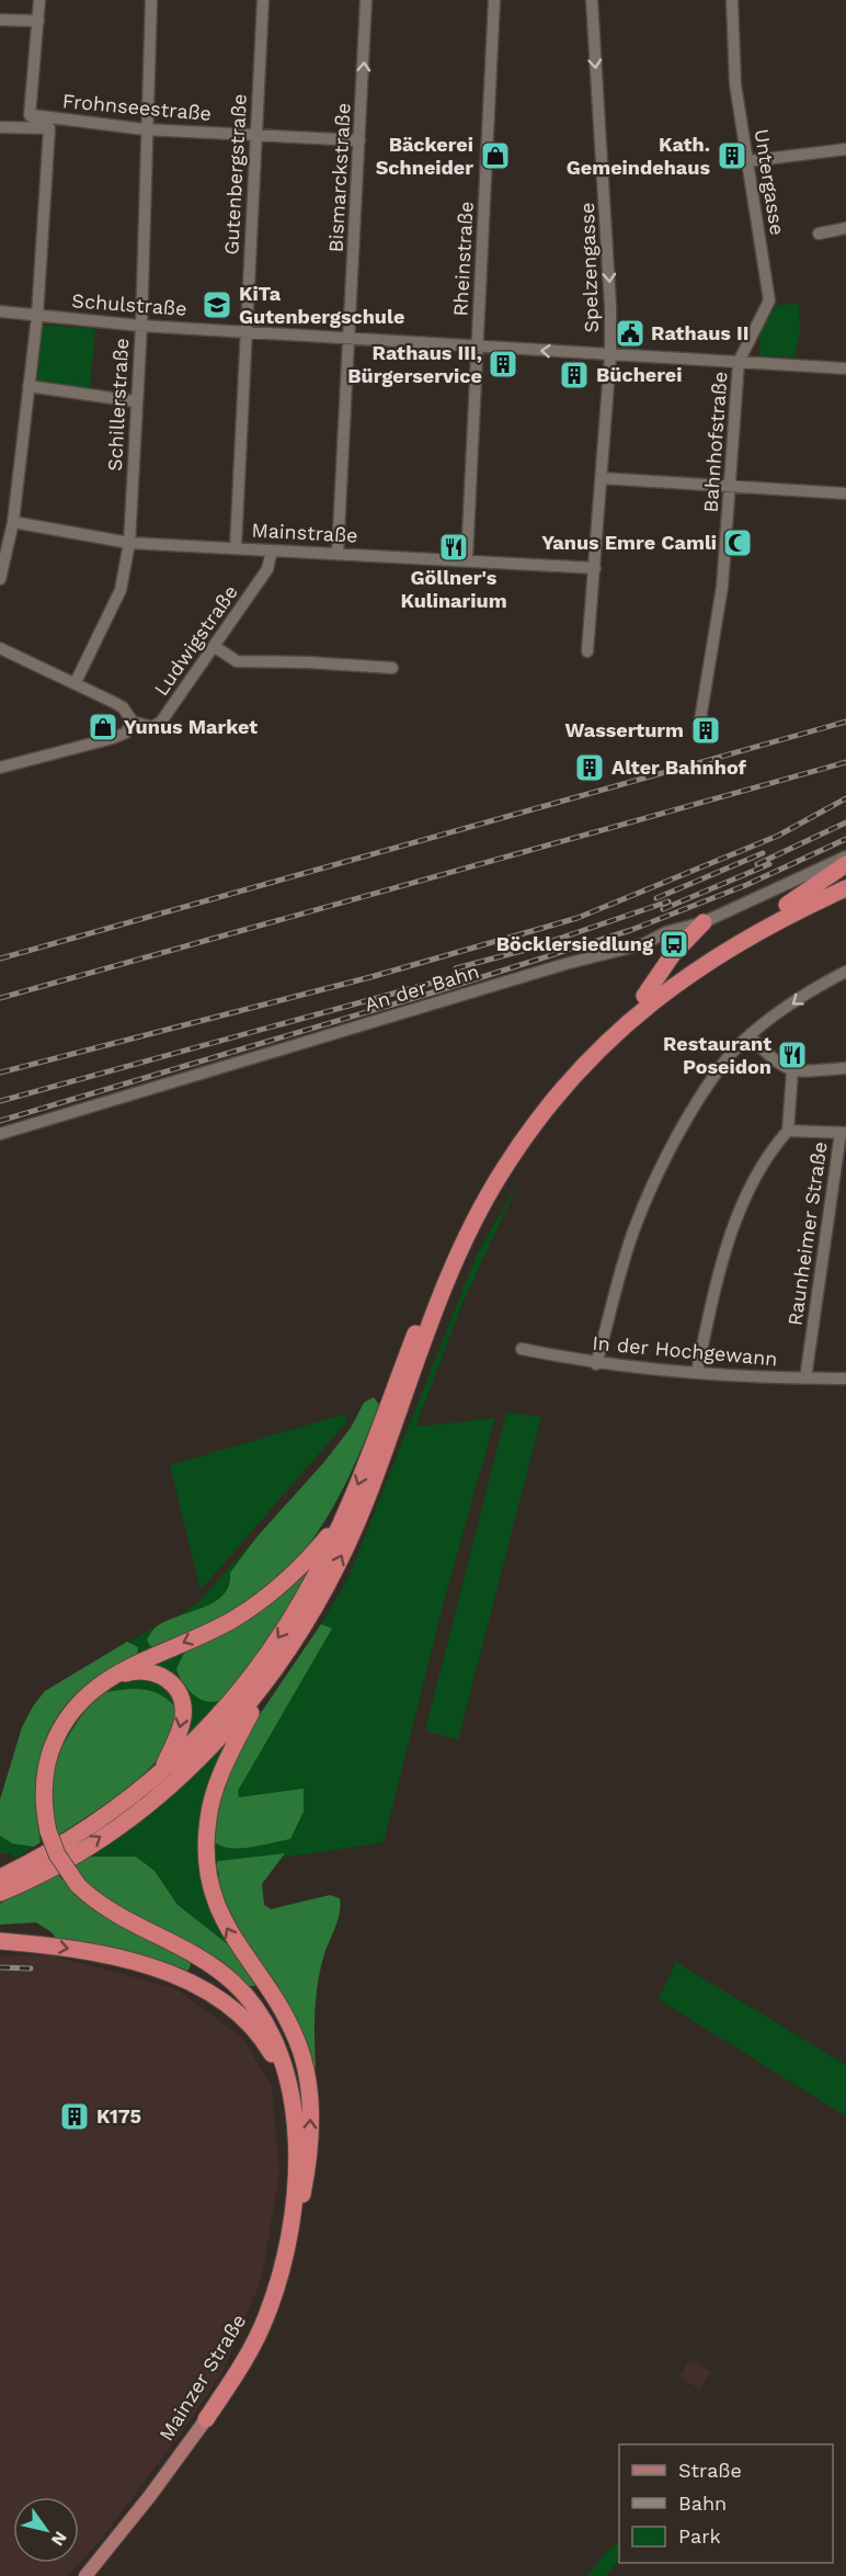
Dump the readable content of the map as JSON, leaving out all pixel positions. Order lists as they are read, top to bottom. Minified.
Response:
{"streets":{"highway":["Mainzer Straße"],"street":["Frohnseestraße","Gutenbergstraße","Bismarckstraße","Untergasse","Rheinstraße","Spelzengasse","Schulstraße","Schillerstraße","Bahnhofstraße","Mainstraße","Ludwigstraße","An der Bahn","Raunheimer Straße","In der Hochgewann"]},"crossings":[["Frohnseestraße","Gutenbergstraße"],["Frohnseestraße","Bismarckstraße"],["Frohnseestraße","Schillerstraße"],["Gutenbergstraße","Schulstraße"],["Gutenbergstraße","Mainstraße"],["Bismarckstraße","Schulstraße"],["Bismarckstraße","Mainstraße"],["Untergasse","Schulstraße"],["Untergasse","Bahnhofstraße"],["Rheinstraße","Schulstraße"],["Rheinstraße","Mainstraße"],["Spelzengasse","Schulstraße"],["Spelzengasse","Mainstraße"],["Schulstraße","Schillerstraße"],["Schulstraße","Bahnhofstraße"],["Schillerstraße","Mainstraße"],["Mainstraße","Ludwigstraße"],["Raunheimer Straße","In der Hochgewann"]],"one_way":["Spelzengasse"],"places":{"shop":["Bäckerei Schneider","Yunus Market"],"building":["Kath. Gemeindehaus","Rathaus III, Bürgerservice","Bücherei","Wasserturm","Alter Bahnhof","K175"],"school or university":["KiTa Gutenbergschule"],"public building":["Rathaus II"],"mosque":["Yanus Emre Camli"],"restaurant":["Göllner's Kulinarium","Restaurant Poseidon"],"bus stop":["Böcklersiedlung"]},"legend":["Straße","Bahn","Park"],"north":"bottom right"}
